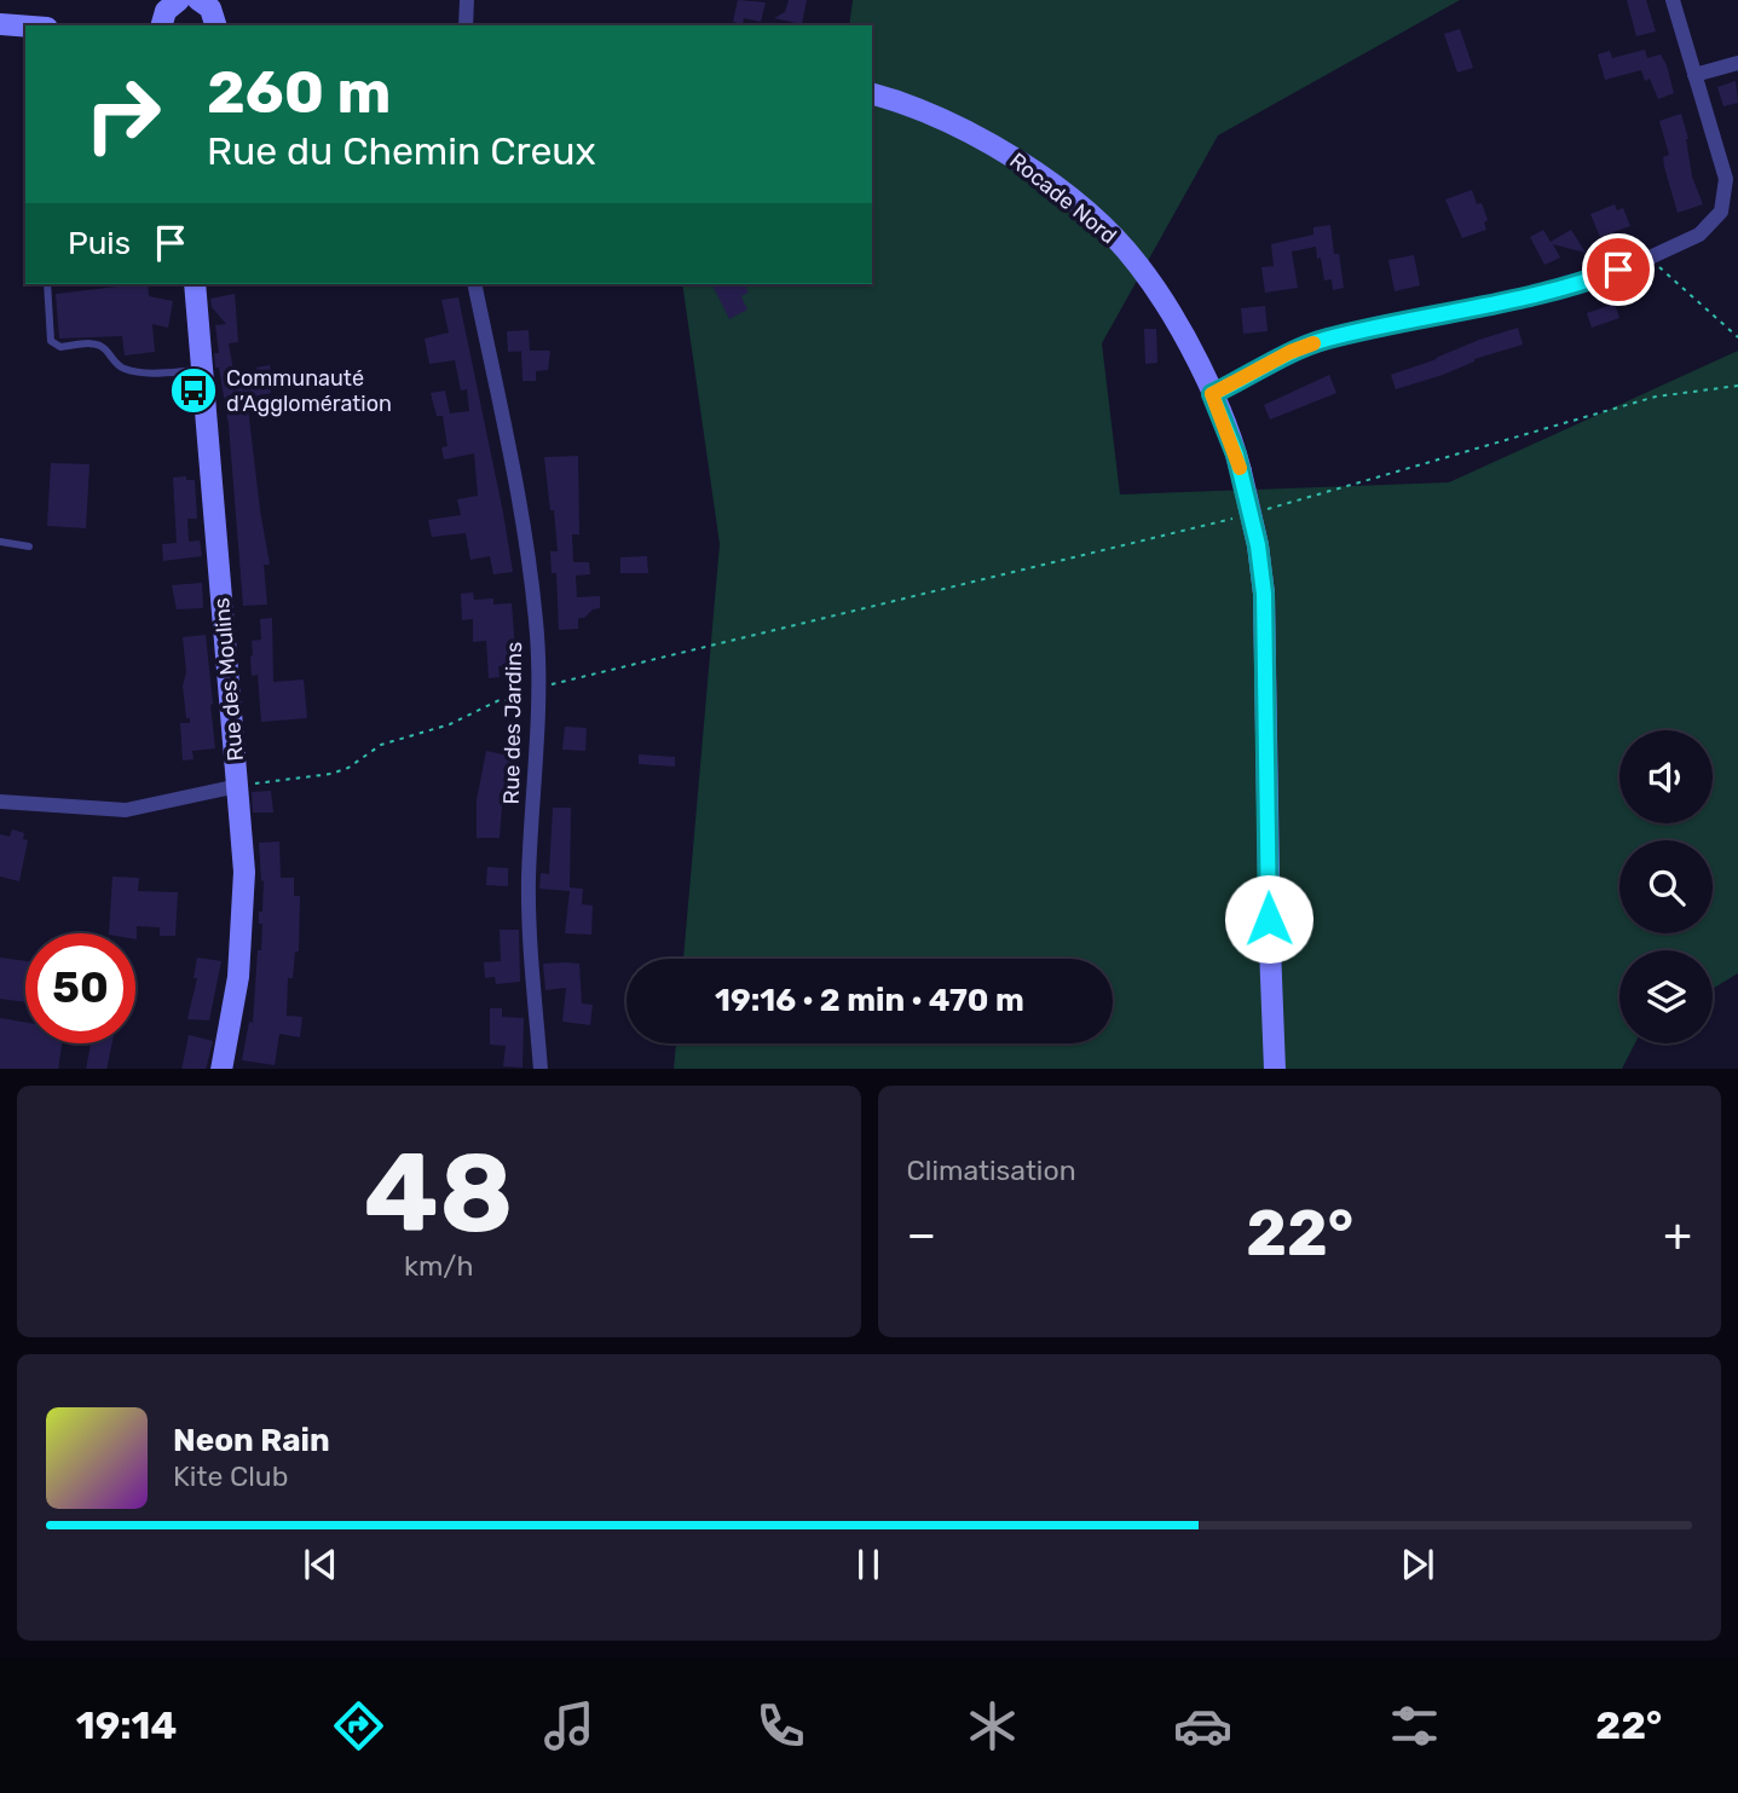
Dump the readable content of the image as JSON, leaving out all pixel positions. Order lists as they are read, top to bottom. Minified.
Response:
{"streets":{"main road":["Rocade Nord","Rue des Moulins"],"street":["Rue des Jardins"]},"places":{"bus stop":["Communauté d’Agglomération"]},"page":{"turn":["260 m","Rue du Chemin Creux"],"then":"Puis","limit":"50","trip":"19:16 · 2 min · 470 m","tile":[["48","km/h"],"Climatisation"],"heat":["−","22°","+"],"song":["Neon Rain","Kite Club"],"tabs":["19:14","22°"]}}
